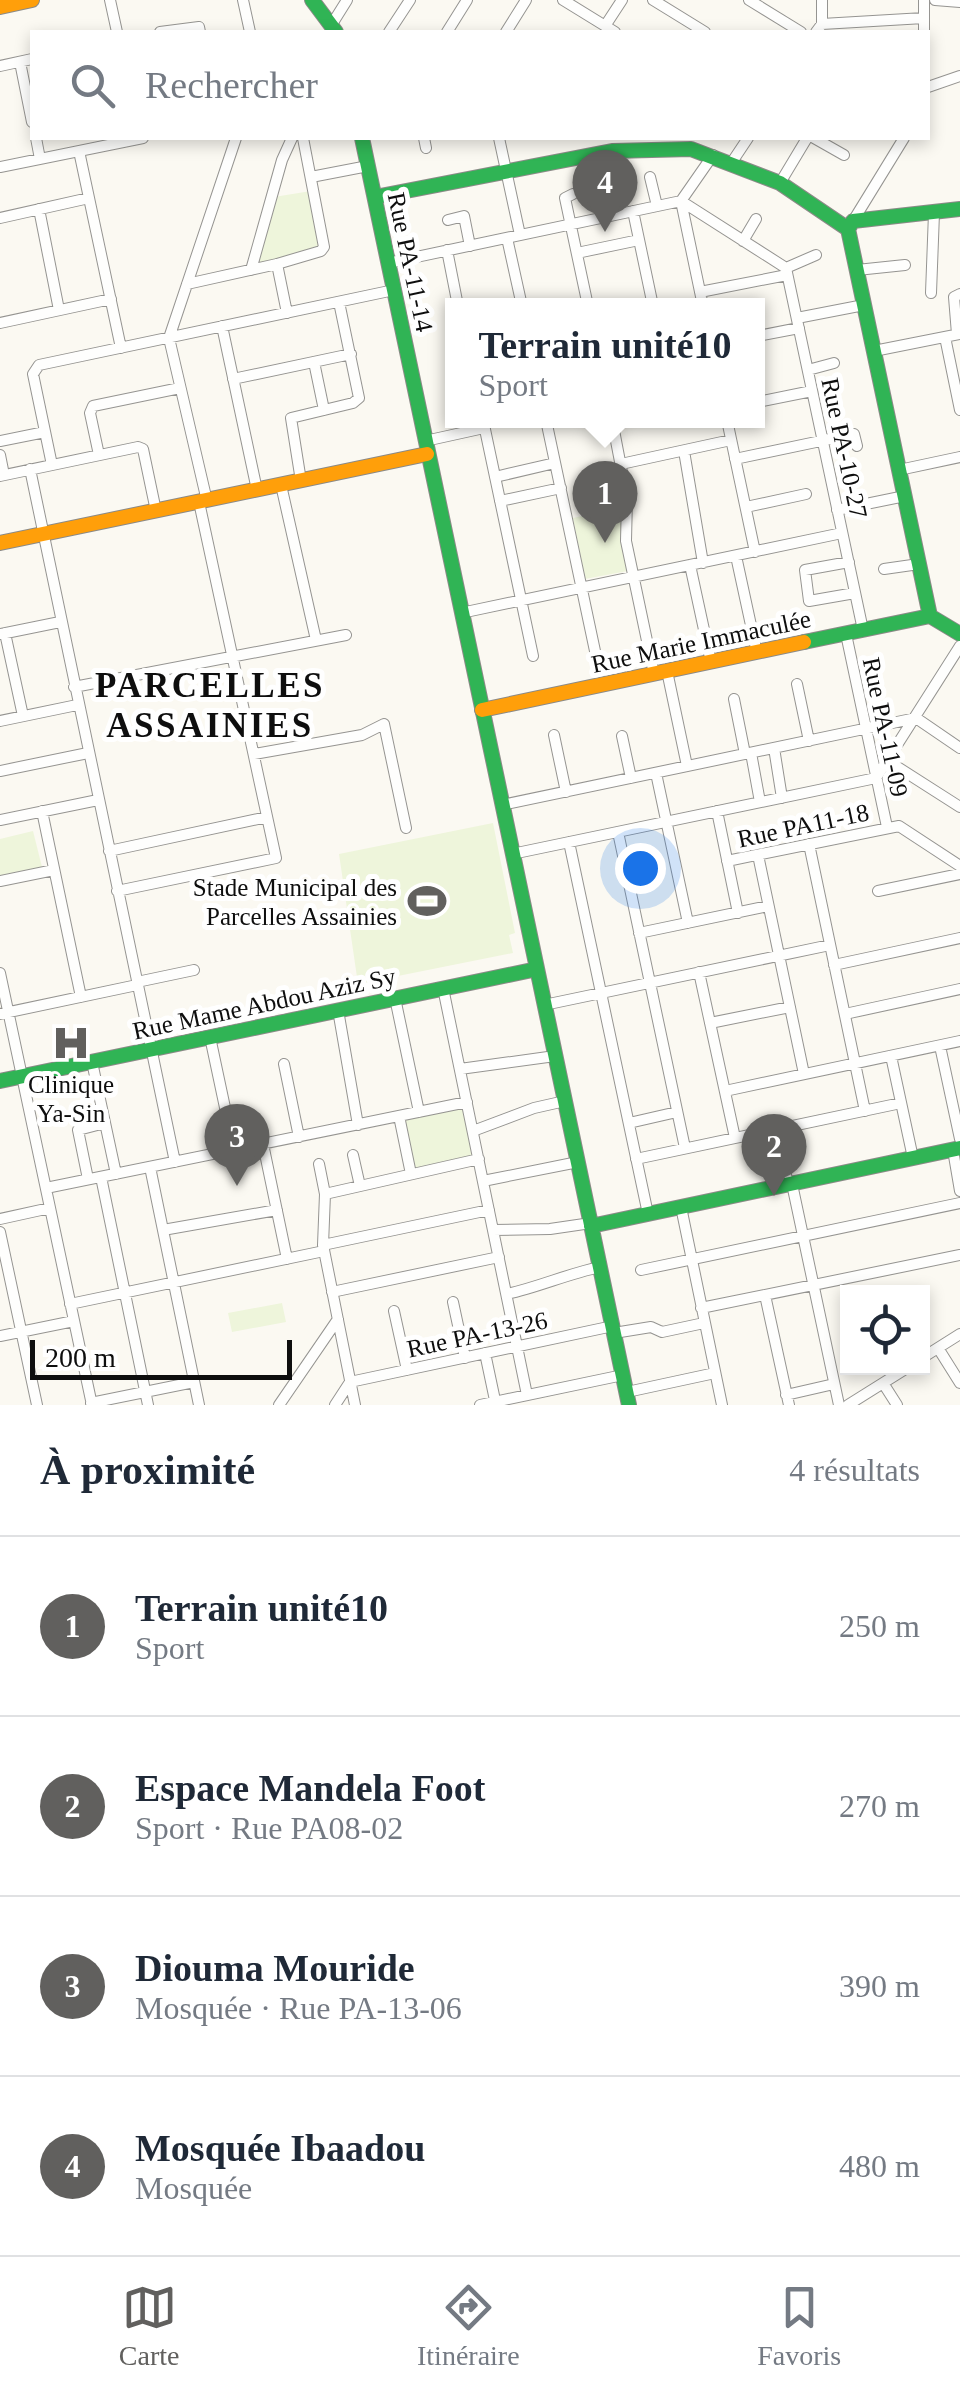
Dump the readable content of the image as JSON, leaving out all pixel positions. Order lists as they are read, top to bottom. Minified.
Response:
{"streets":{"street":["Rue PA-11-14","Rue PA-10-27","Rue Marie Immaculée","Rue PA-11-09","Rue PA11-18","Rue Mame Abdou Aziz Sy","Rue PA-13-26"]},"crossings":[["Rue PA-11-14","Rue Marie Immaculée"],["Rue PA-11-14","Rue Mame Abdou Aziz Sy"],["Rue PA-11-14","Rue PA-13-26"],["Rue PA-10-27","Rue Marie Immaculée"],["Rue Marie Immaculée","Rue PA-11-09"],["Rue PA-11-09","Rue PA11-18"]],"districts":["PARCELLES ASSAINIES"],"places":{"sports":["Stade Municipal des Parcelles Assainies"],"hospital":["Clinique Ya-Sin"]},"scale_bar":"200 m","page":{"search":"Rechercher","pins":["4","1","3","2"],"popup":["Terrain unité10","Sport"],"scale":"200 m","heading":["À proximité","4 résultats"],"list":[{"mark":"1","name":"Terrain unité10","note":"Sport","value":"250 m"},{"mark":"2","name":"Espace Mandela Foot","note":"Sport · Rue PA08-02","value":"270 m"},{"mark":"3","name":"Diouma Mouride","note":"Mosquée · Rue PA-13-06","value":"390 m"},{"mark":"4","name":"Mosquée Ibaadou","note":"Mosquée","value":"480 m"}],"nav":["Carte","Itinéraire","Favoris"]}}
